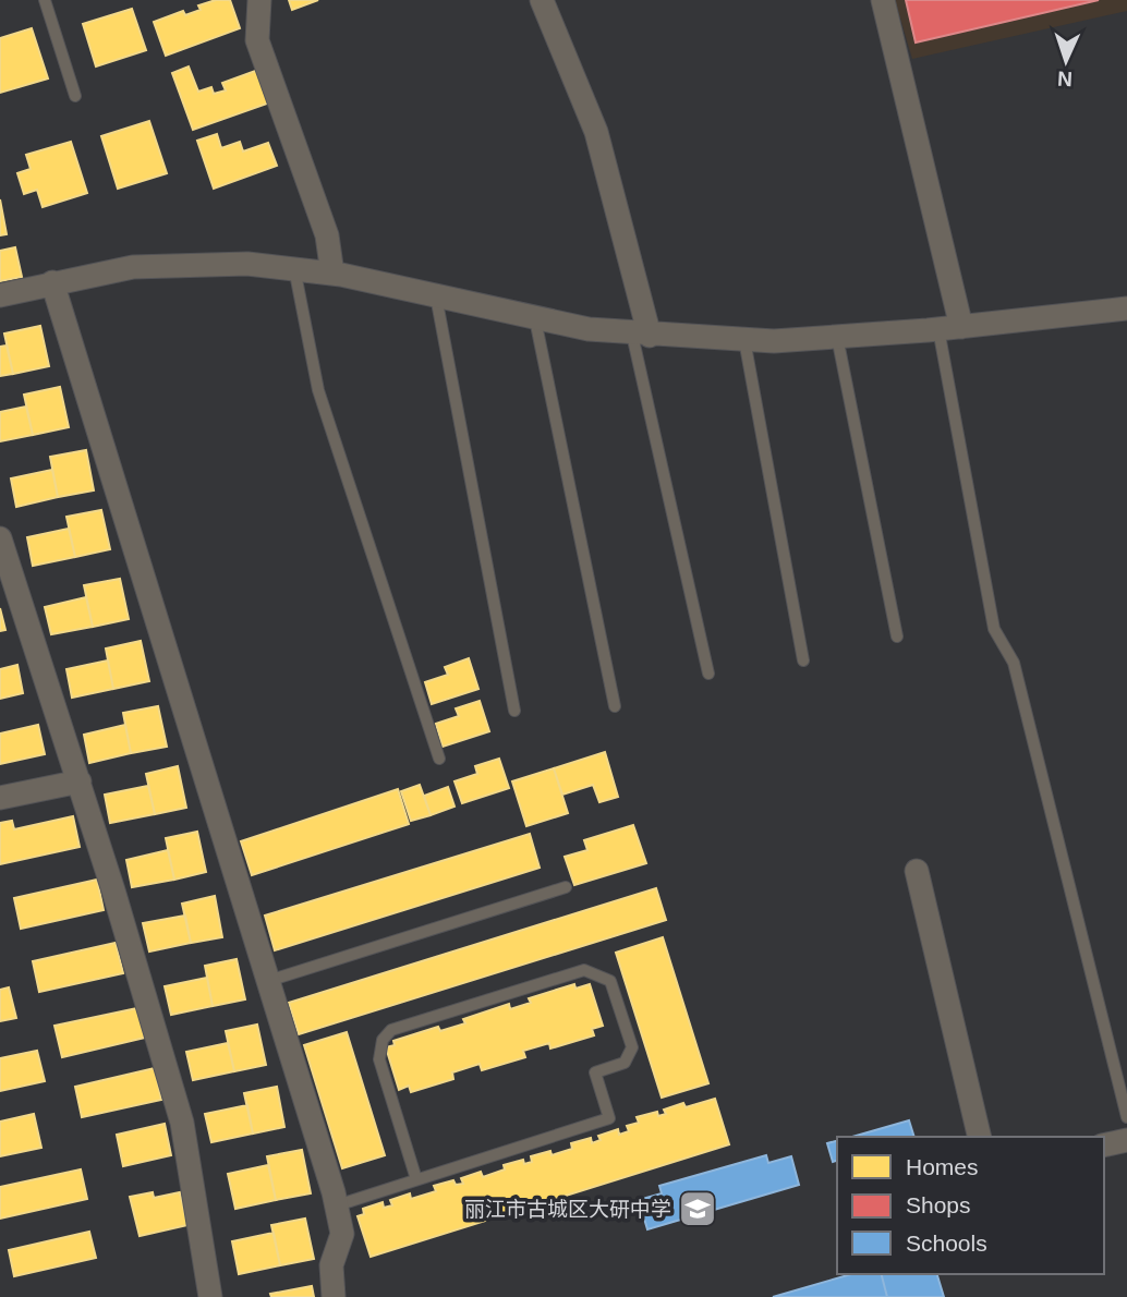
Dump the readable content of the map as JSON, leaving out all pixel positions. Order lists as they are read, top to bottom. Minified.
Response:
{"places":{"school or university":["丽江市古城区大研中学"]},"legend":["Homes","Shops","Schools"],"north":"bottom"}
